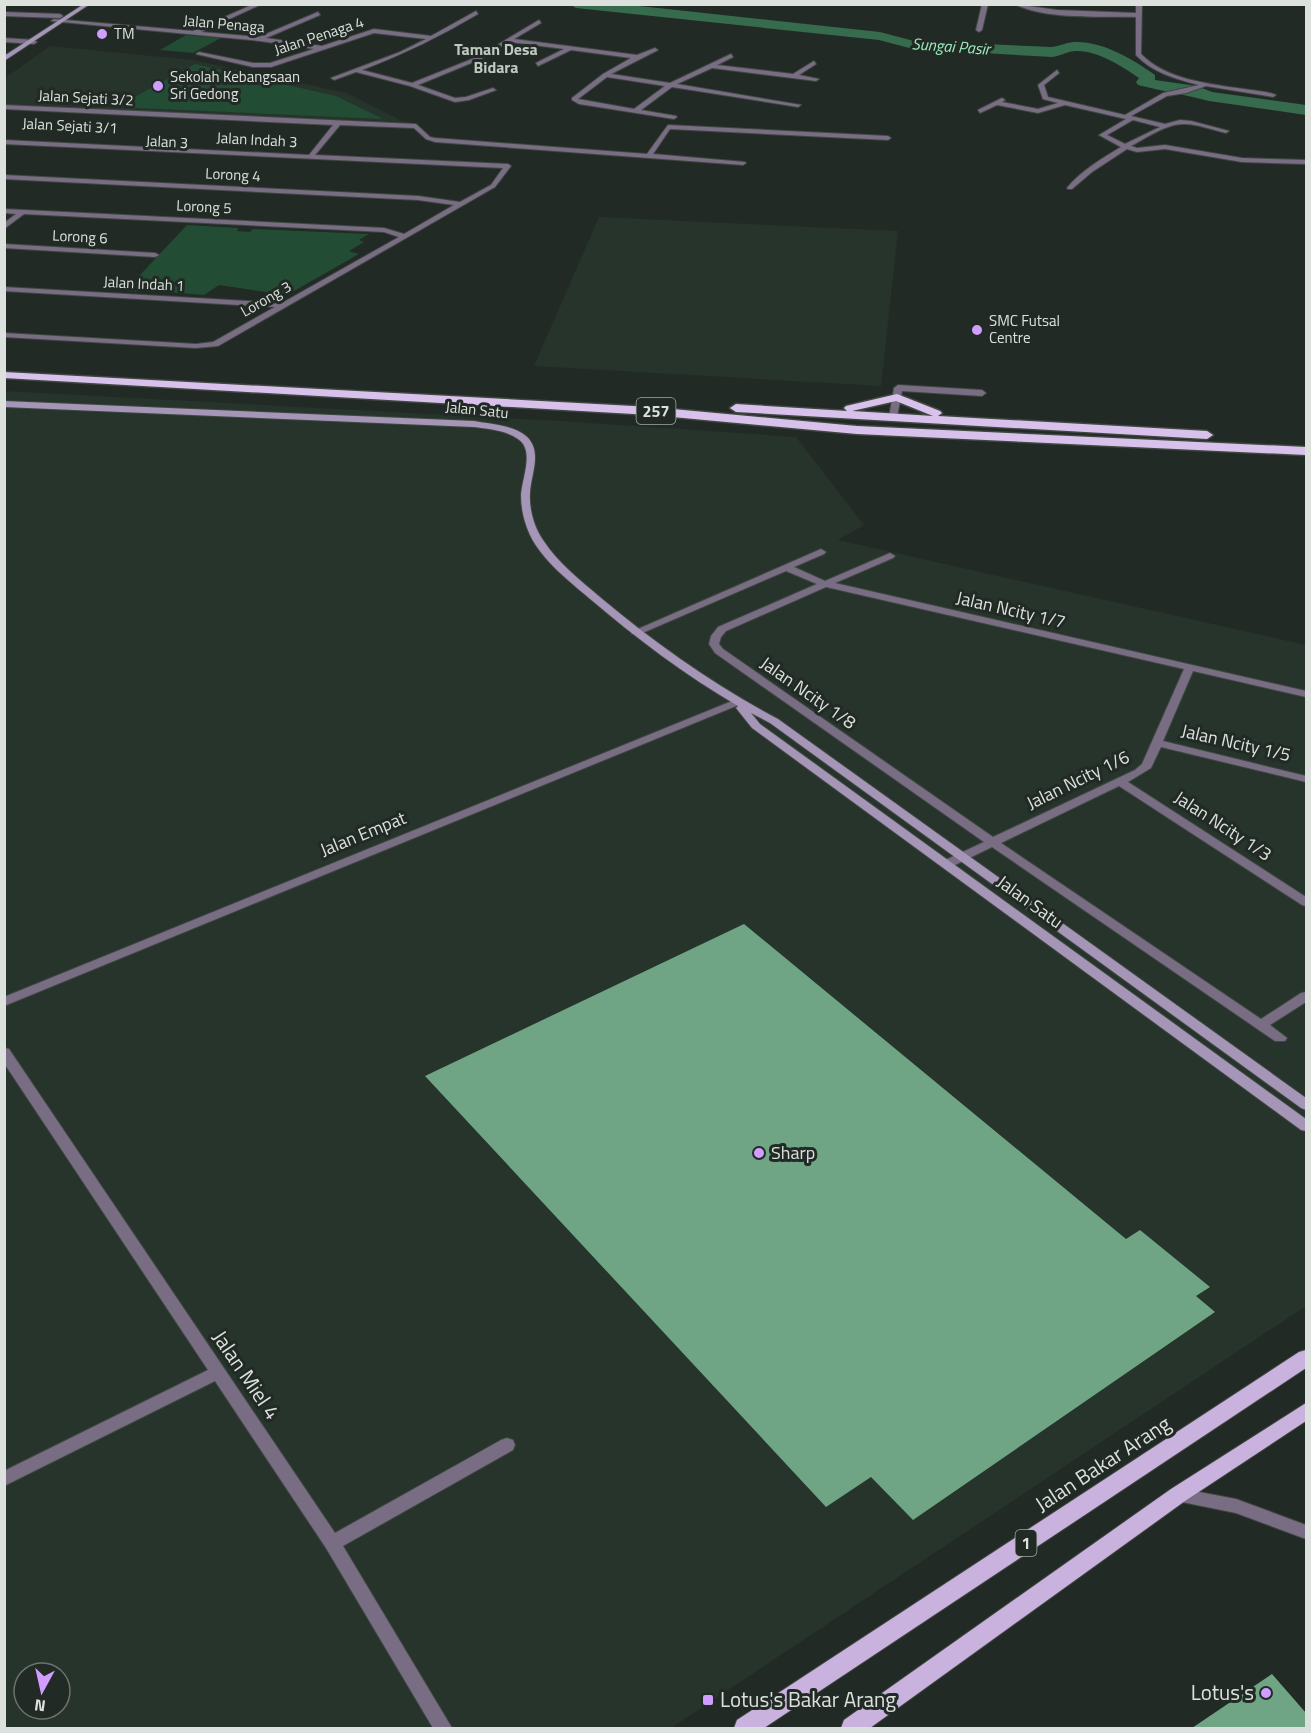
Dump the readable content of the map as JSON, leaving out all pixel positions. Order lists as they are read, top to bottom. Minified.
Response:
{"streets":{"highway":["257"],"main road":["Jalan Satu","Jalan Bakar Arang","1"],"street":["Jalan Penaga","Jalan Penaga 4","Jalan Sejati 3/2","Jalan Sejati 3/1","Jalan Indah 3","Jalan 3","Lorong 4","Lorong 5","Lorong 6","Jalan Indah 1","Lorong 3","Jalan Ncity 1/7","Jalan Ncity 1/8","Jalan Ncity 1/5","Jalan Ncity 1/6","Jalan Ncity 1/3","Jalan Empat","Jalan Miel 4"]},"crossings":[["Jalan Penaga","Jalan Penaga 4"],["Jalan Sejati 3/1","Jalan Indah 3"],["Jalan Indah 3","Jalan 3"],["Jalan Indah 3","Lorong 3"],["Jalan 3","Lorong 3"],["Lorong 4","Lorong 3"],["Lorong 5","Lorong 3"],["Jalan Indah 1","Lorong 3"],["Jalan Satu","Jalan Ncity 1/6"],["Jalan Satu","Jalan Empat"],["Jalan Ncity 1/7","Jalan Ncity 1/8"],["Jalan Ncity 1/7","Jalan Ncity 1/6"],["Jalan Ncity 1/8","Jalan Ncity 1/6"],["Jalan Ncity 1/5","Jalan Ncity 1/6"],["Jalan Ncity 1/6","Jalan Ncity 1/3"]],"districts":["Taman Desa Bidara"],"water":["Sungai Pasir"],"places":{"other":["TM","Sekolah Kebangsaan Sri Gedong","SMC Futsal Centre","Sharp","Lotus's"],"transit":["Lotus's Bakar Arang"]},"north":"bottom"}
